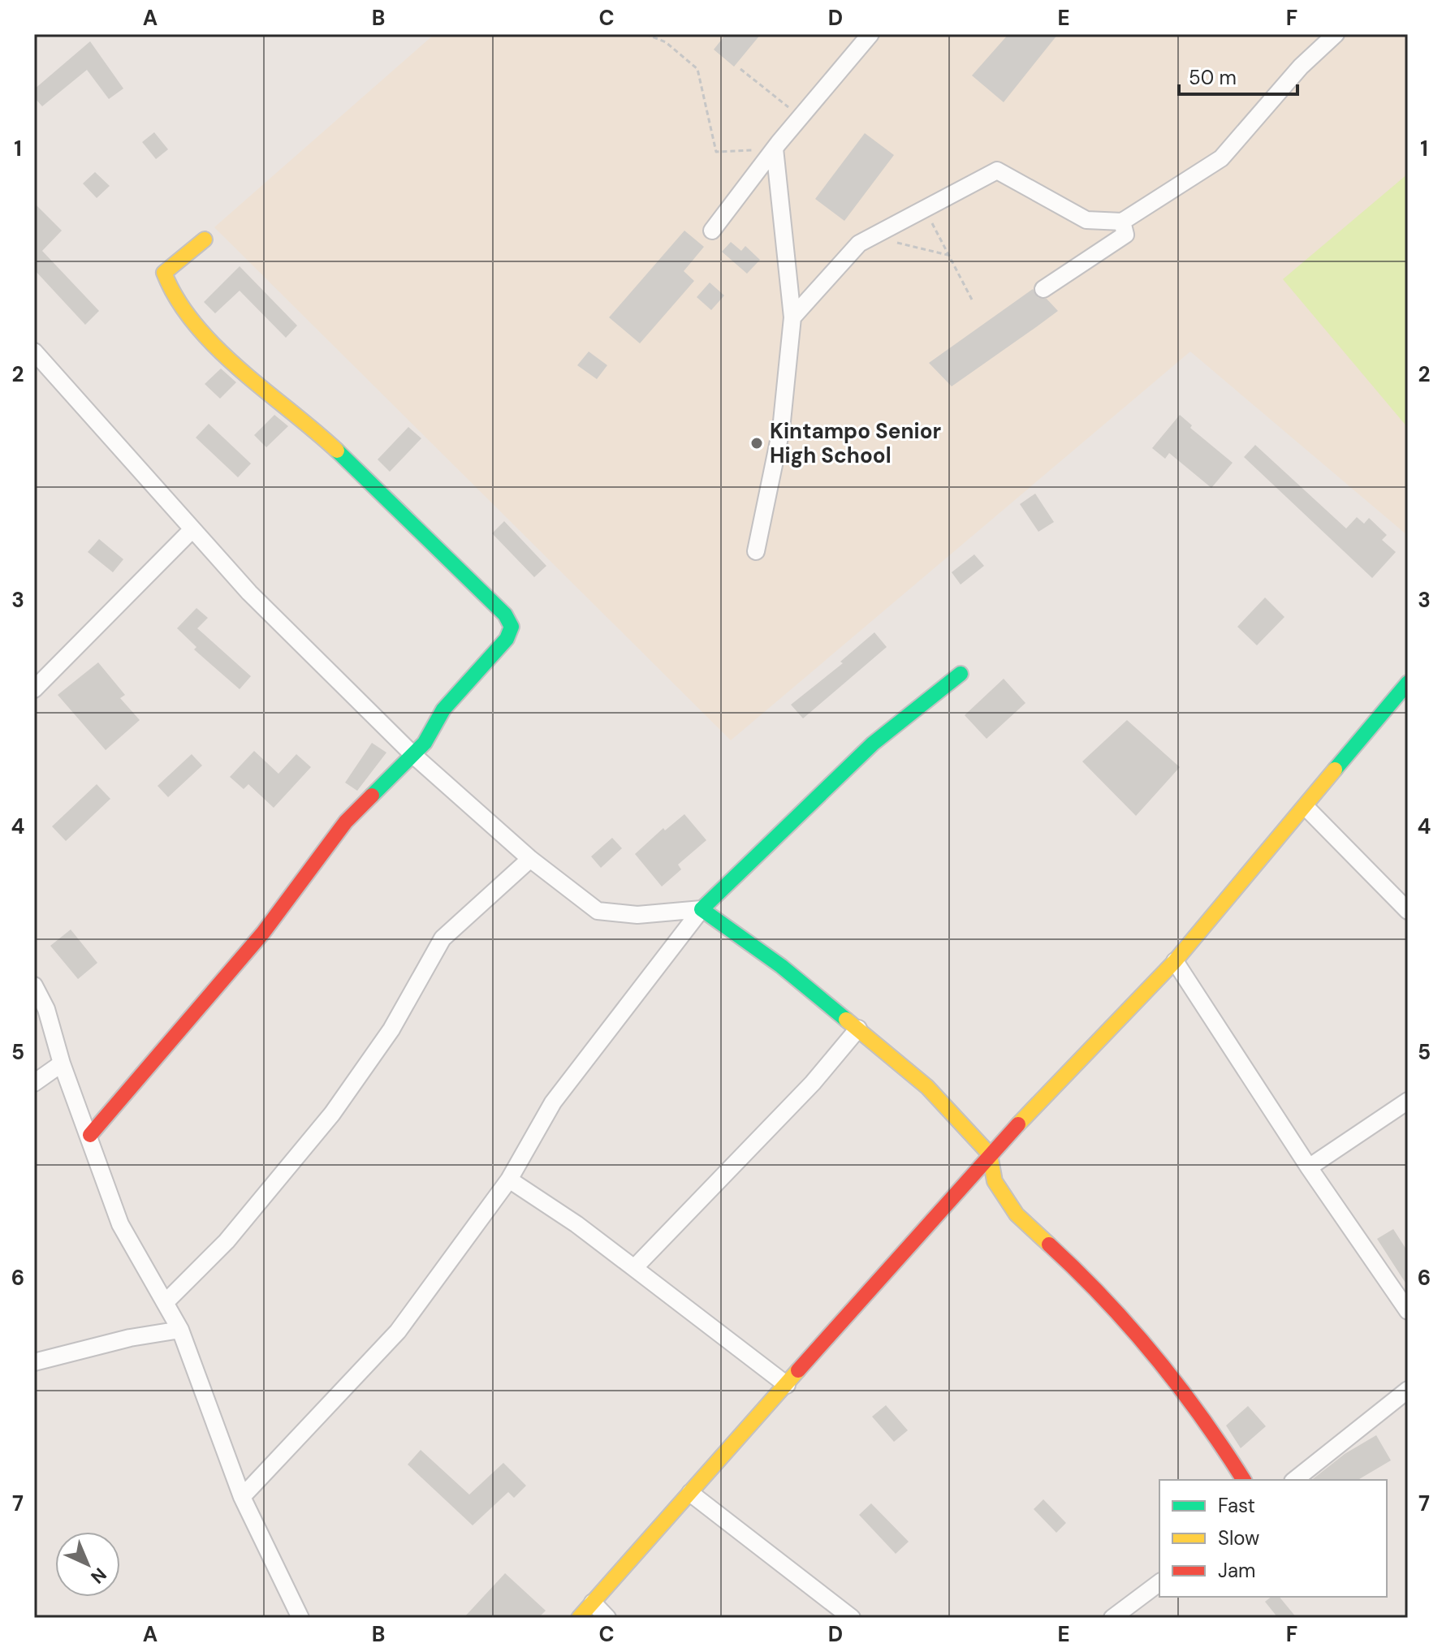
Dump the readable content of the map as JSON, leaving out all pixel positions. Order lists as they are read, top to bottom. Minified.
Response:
{"places":["Kintampo Senior High School"],"legend":["Fast","Slow","Jam"],"scale_bar":"50 m","north":"bottom right","grid":{"columns":["A","B","C","D","E","F"],"rows":["1","2","3","4","5","6","7"]}}
